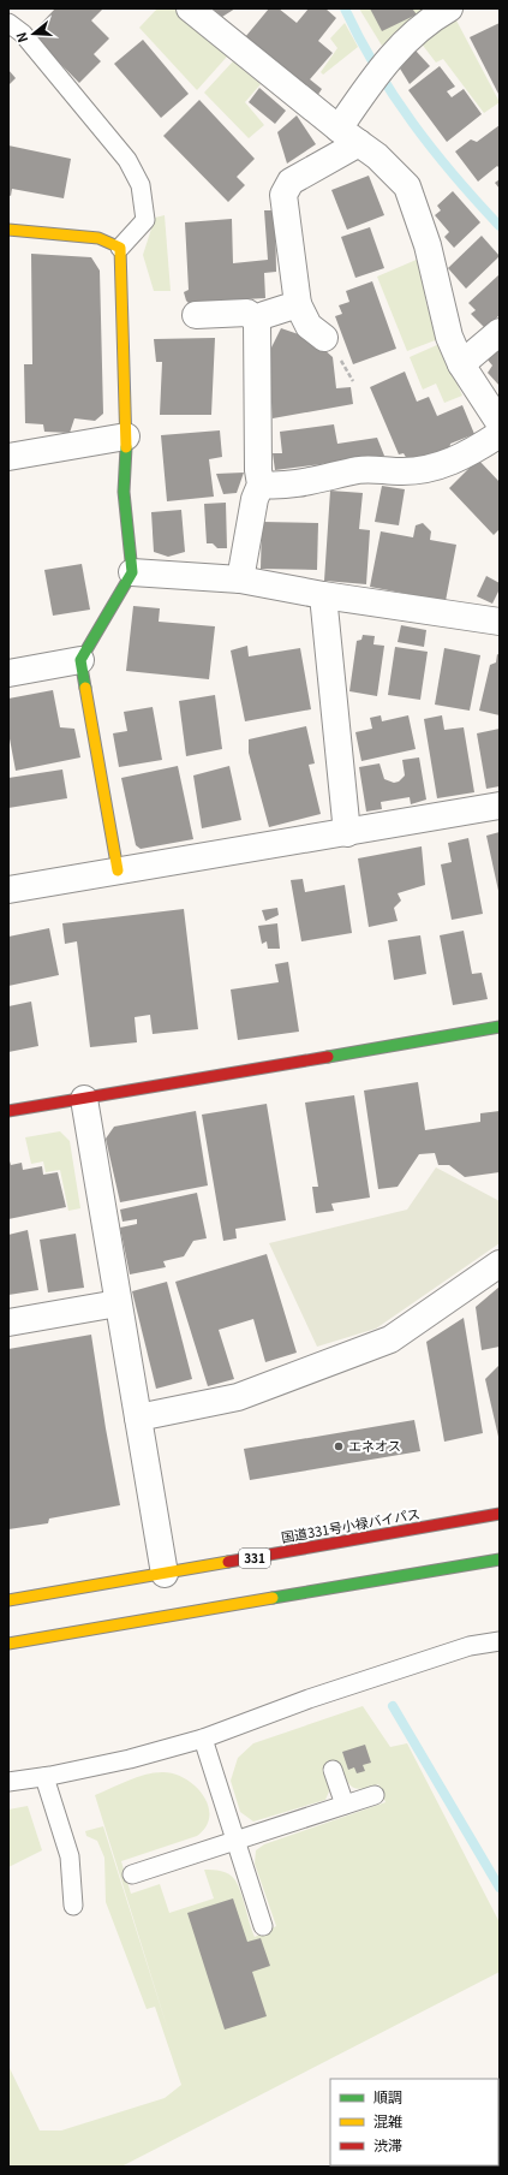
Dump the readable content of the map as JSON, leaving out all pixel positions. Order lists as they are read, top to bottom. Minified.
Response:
{"streets":{"main road":["国道331号小禄バイパス","331"]},"places":["エネオス"],"legend":["順調","混雑","渋滞"],"north":"left"}
